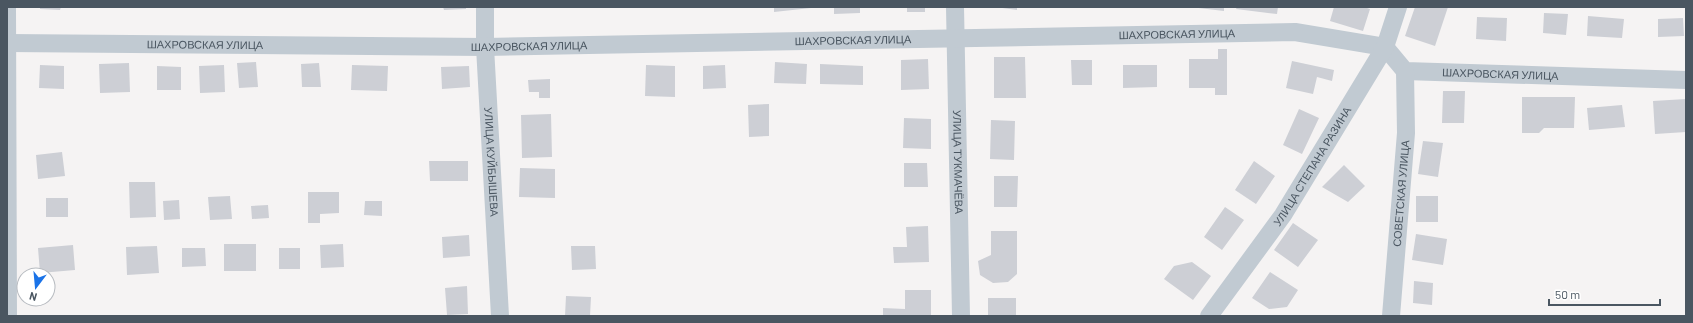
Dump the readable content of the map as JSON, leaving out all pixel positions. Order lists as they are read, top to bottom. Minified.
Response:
{"streets":{"street":["ШАХРОВСКАЯ УЛИЦА","УЛИЦА КУЙБЫШЕВА","УЛИЦА ТУКМАЧЁВА","УЛИЦА СТЕПАНА РАЗИНА","СОВЕТСКАЯ УЛИЦА"]},"crossings":[["ШАХРОВСКАЯ УЛИЦА","УЛИЦА КУЙБЫШЕВА"],["ШАХРОВСКАЯ УЛИЦА","УЛИЦА ТУКМАЧЁВА"],["ШАХРОВСКАЯ УЛИЦА","УЛИЦА СТЕПАНА РАЗИНА"],["ШАХРОВСКАЯ УЛИЦА","СОВЕТСКАЯ УЛИЦА"]],"scale_bar":"50 m","north":"bottom"}
